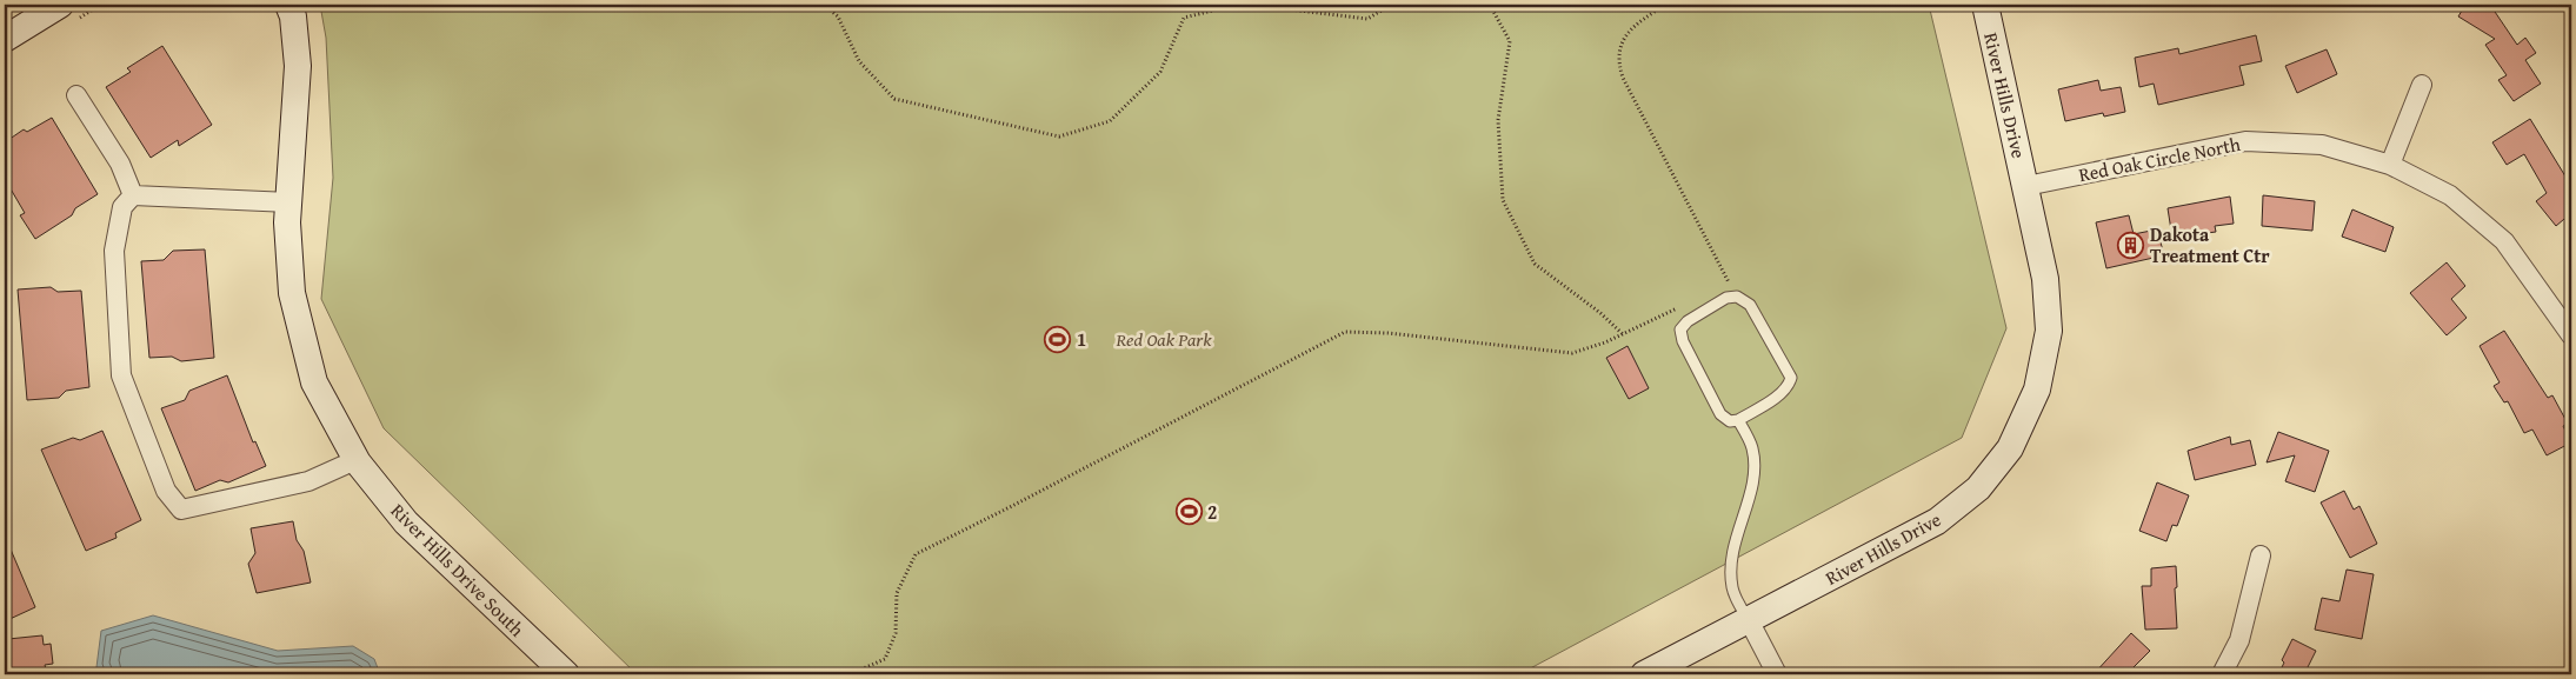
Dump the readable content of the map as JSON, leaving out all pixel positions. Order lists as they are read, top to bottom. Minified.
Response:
{"streets":{"street":["River Hills Drive","Red Oak Circle North","River Hills Drive South"]},"crossings":[["River Hills Drive","Red Oak Circle North"]],"parks":["Red Oak Park"],"places":{"building":["Dakota Treatment Ctr"],"sports":["1","2"]}}
